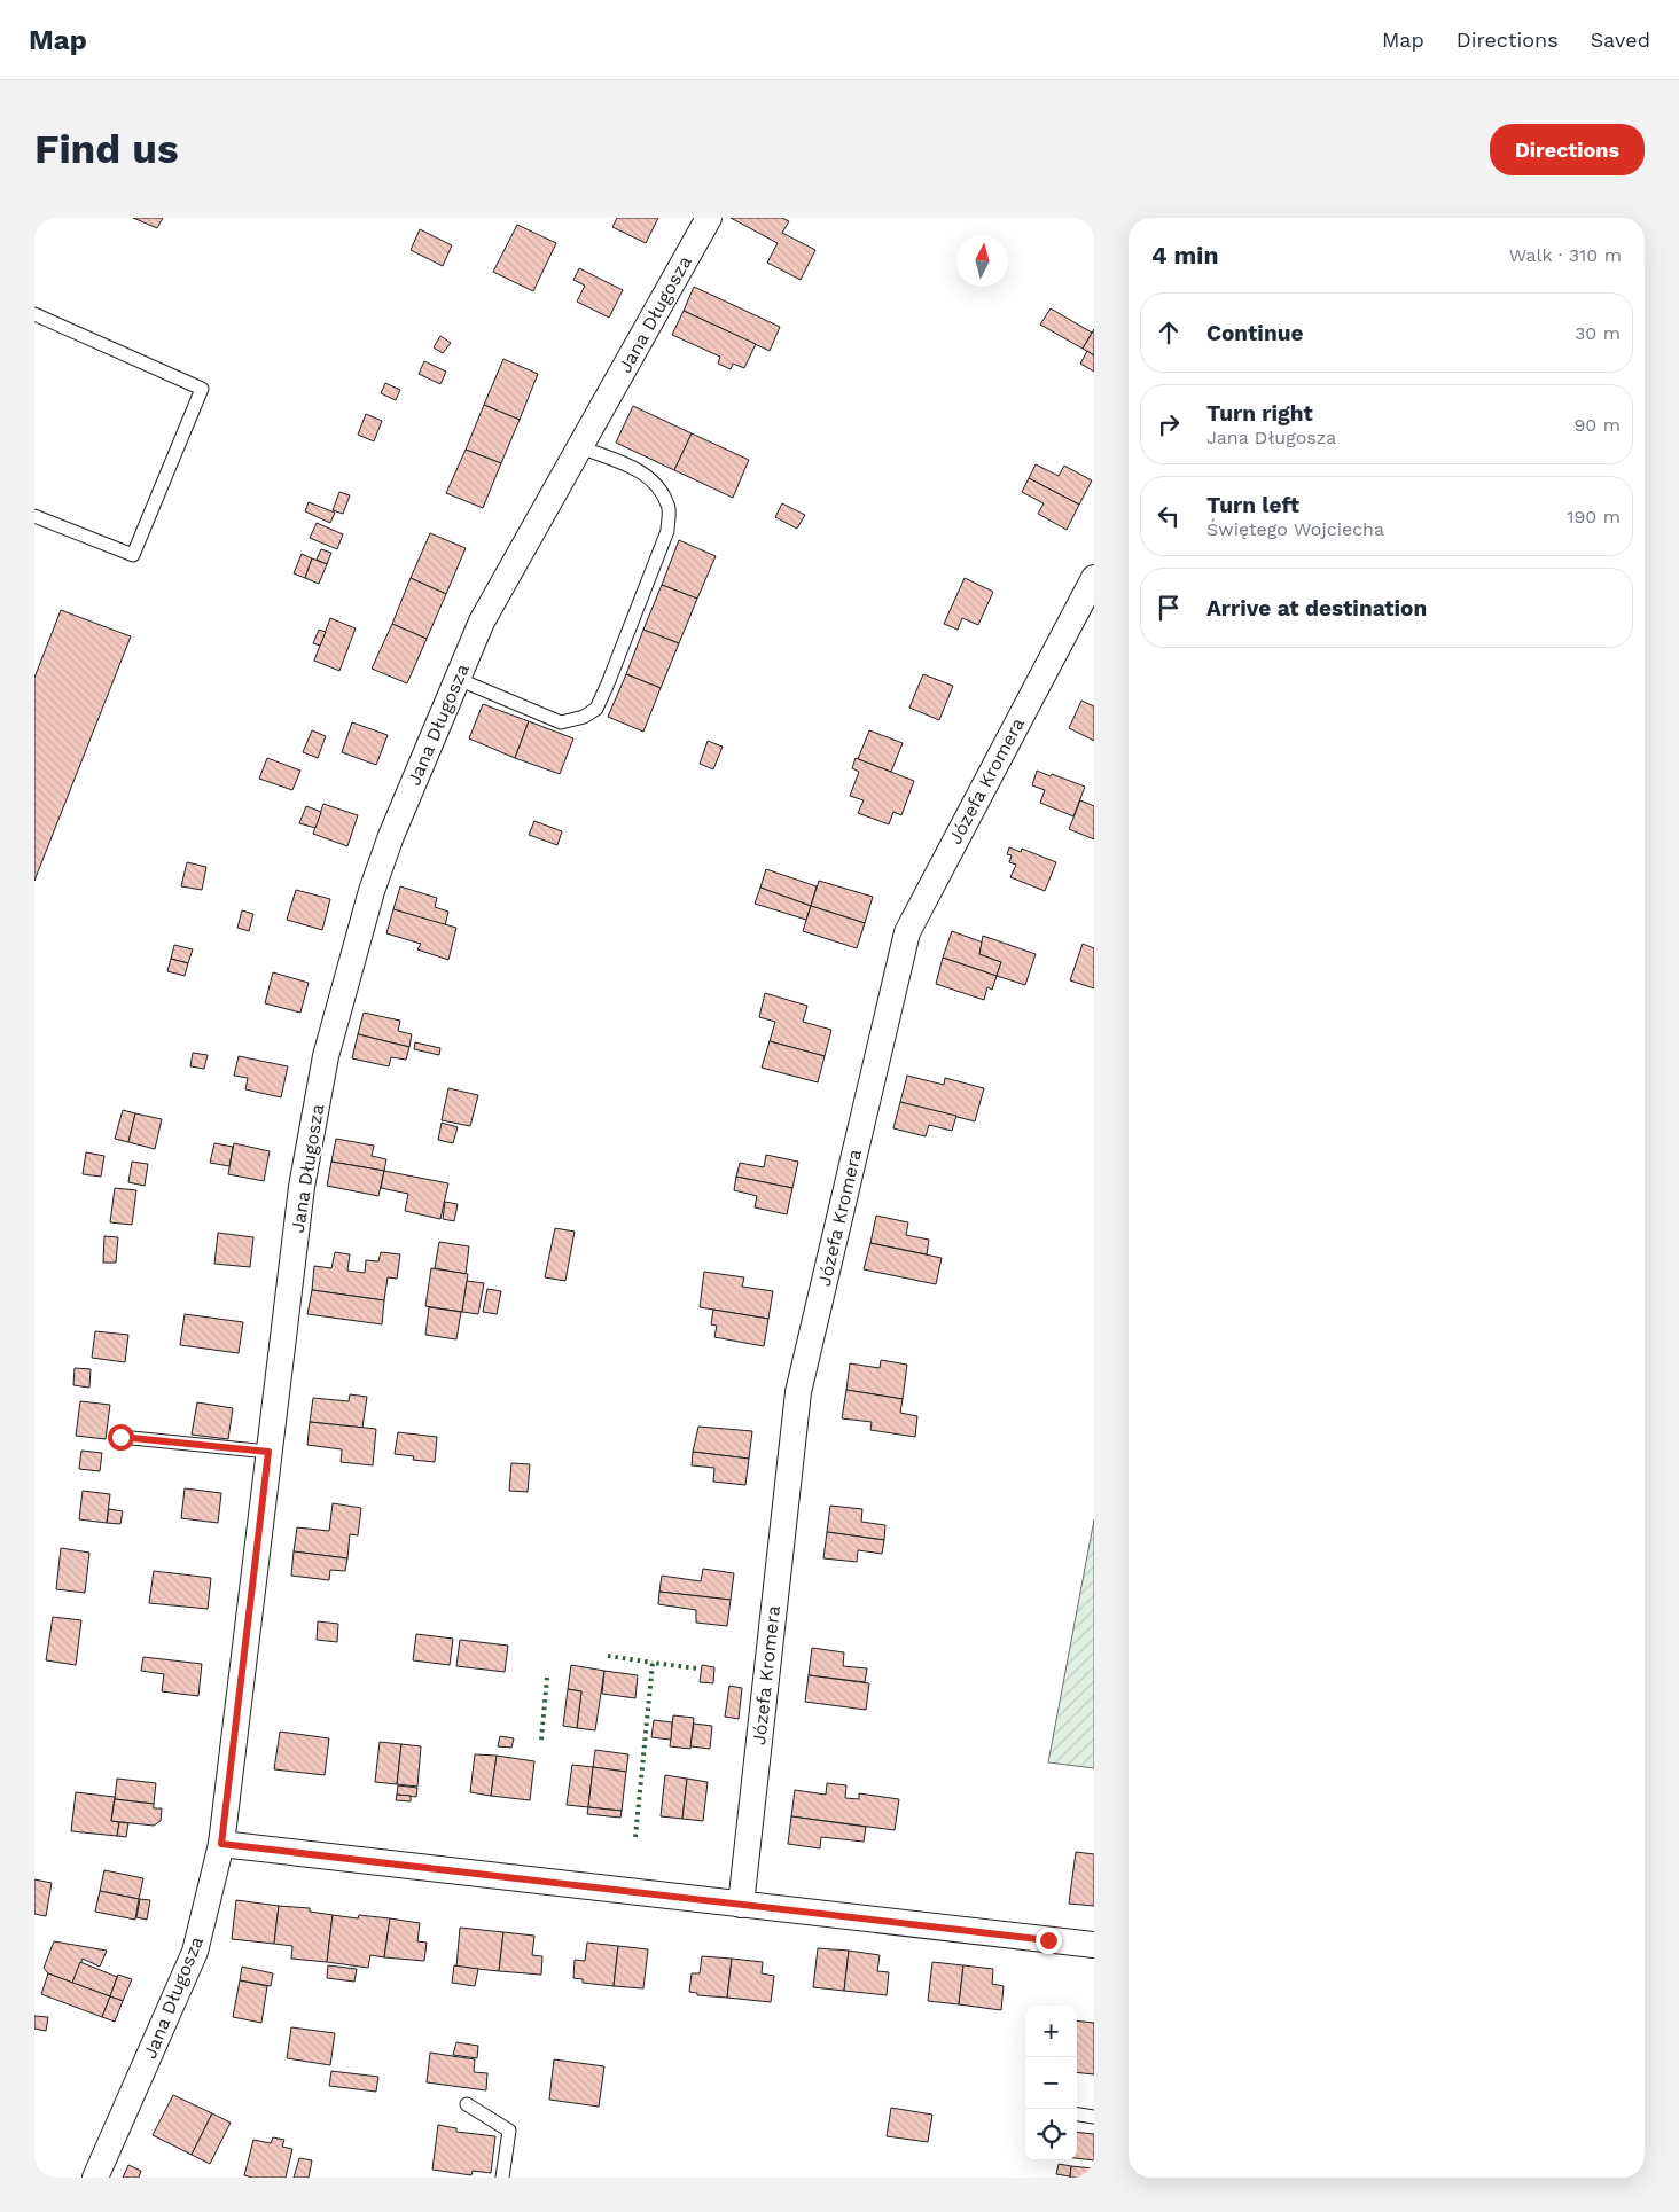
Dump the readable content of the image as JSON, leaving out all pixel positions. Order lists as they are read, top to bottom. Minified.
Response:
{"streets":{"street":["Jana Długosza","Józefa Kromera"]},"north":"top","page":{"header":"Map","nav":["Map","Directions","Saved"],"buttons":"Directions","title":"Find us","heading":["4 min","Walk · 310 m"],"list":[["Continue","30 m"],["Turn right","Jana Długosza","90 m"],["Turn left","Świętego Wojciecha","190 m"],"Arrive at destination"],"map_buttons":["+","−"]}}
